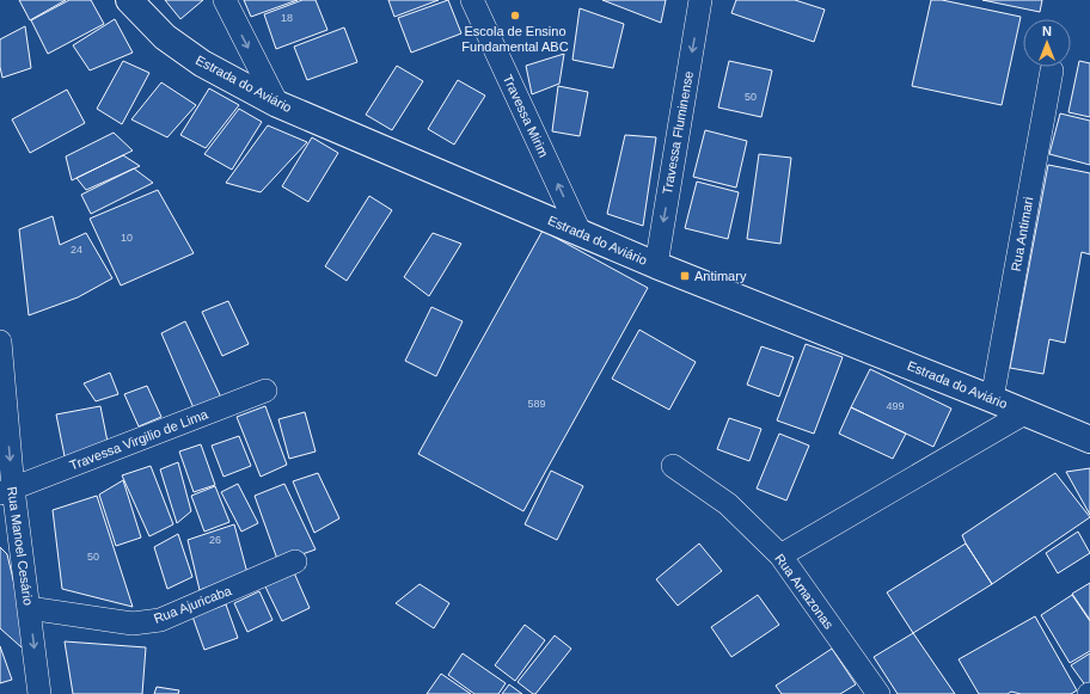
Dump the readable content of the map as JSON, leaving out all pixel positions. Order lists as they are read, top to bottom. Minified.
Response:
{"streets":{"street":["Estrada do Aviário","Travessa Mirim","Travessa Fluminense","Rua Antimari","Travessa Virgilio de Lima","Rua Manoel Cesário","Rua Amazonas","Rua Ajuricaba"]},"crossings":[["Estrada do Aviário","Travessa Mirim"],["Estrada do Aviário","Travessa Fluminense"],["Estrada do Aviário","Rua Antimari"],["Travessa Virgilio de Lima","Rua Manoel Cesário"],["Rua Manoel Cesário","Rua Ajuricaba"]],"one_way":["Travessa Mirim","Travessa Fluminense","Rua Manoel Cesário"],"places":{"other":["Escola de Ensino Fundamental ABC"],"transit":["Antimary"]},"house_numbers":["18","50","10","24","589","499","26","50"],"north":"top"}
